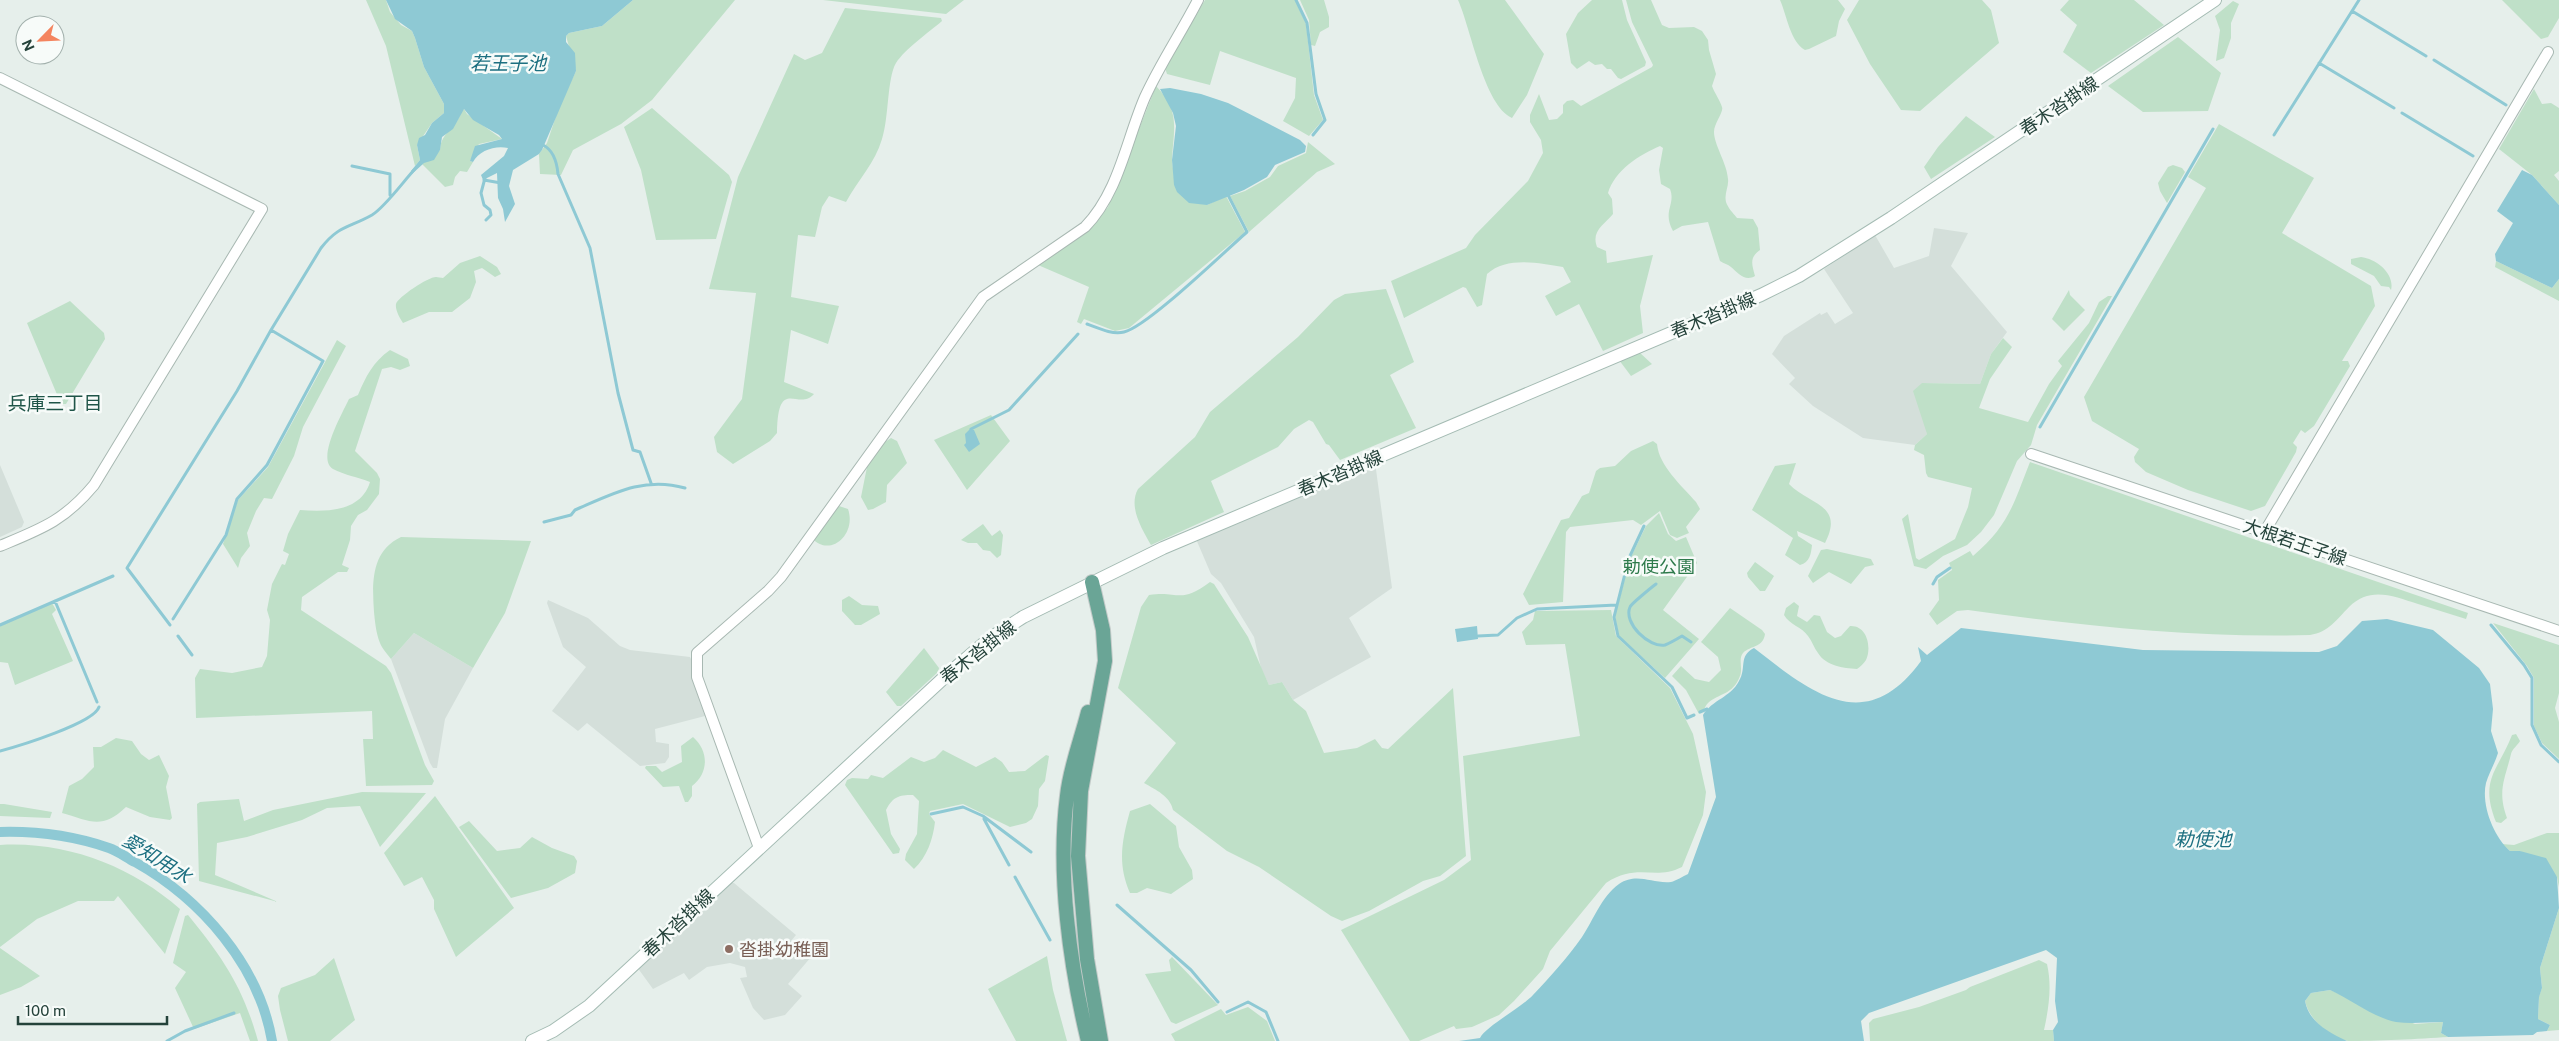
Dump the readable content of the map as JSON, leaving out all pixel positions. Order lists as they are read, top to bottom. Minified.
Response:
{"streets":{"main road":["春木沓掛線"],"street":["大根若王子線"]},"districts":["兵庫三丁目"],"water":["若王子池","勅使池","愛知用水"],"parks":["勅使公園"],"places":["沓掛幼稚園"],"scale_bar":"100 m","north":"bottom left"}
